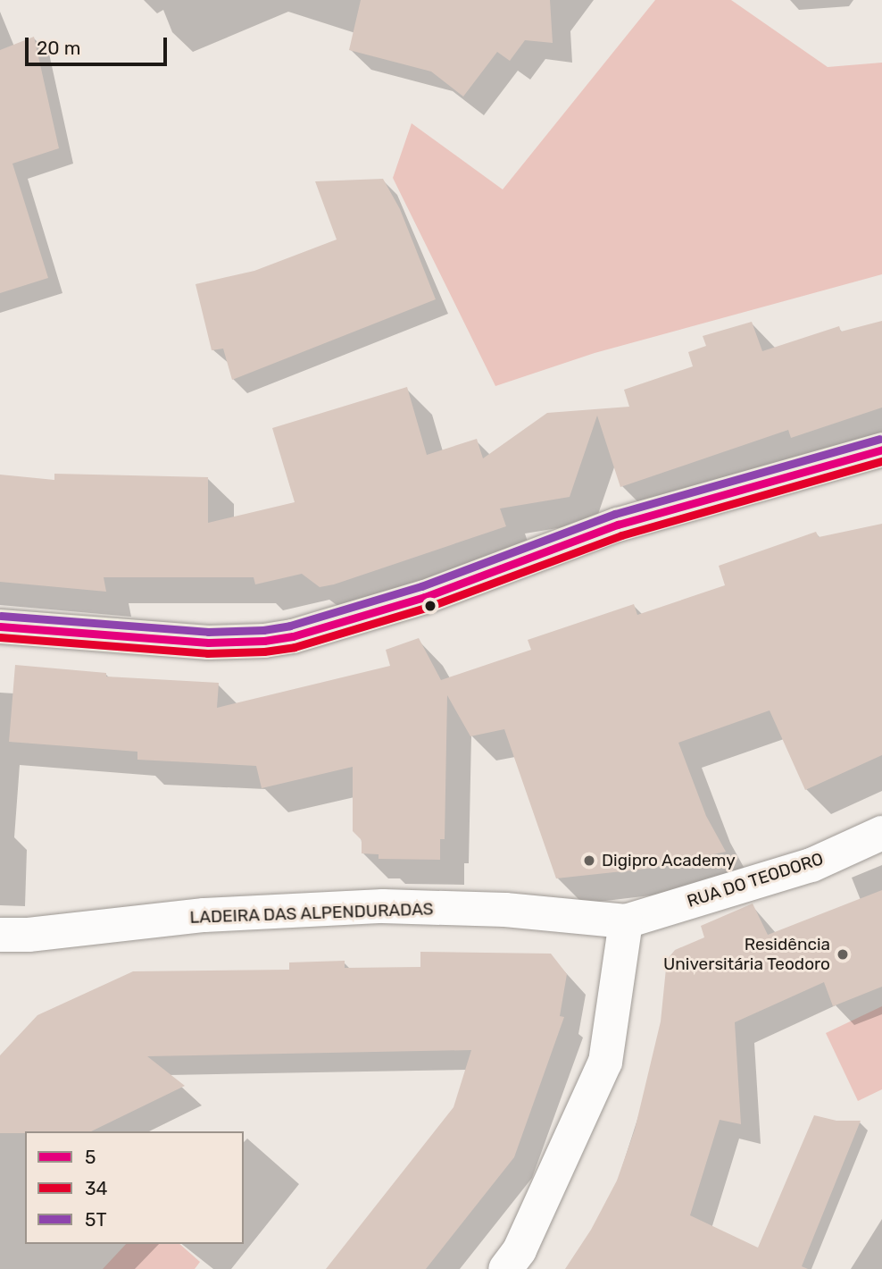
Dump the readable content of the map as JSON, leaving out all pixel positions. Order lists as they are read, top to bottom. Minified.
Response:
{"streets":{"street":["RUA DO TEODORO","LADEIRA DAS ALPENDURADAS"]},"crossings":[["RUA DO TEODORO","LADEIRA DAS ALPENDURADAS"]],"places":["Digipro Academy","Residência Universitária Teodoro"],"lines":["transit line 5T","transit line 5","transit line 34"],"legend":["5","34","5T"],"scale_bar":"20 m"}
